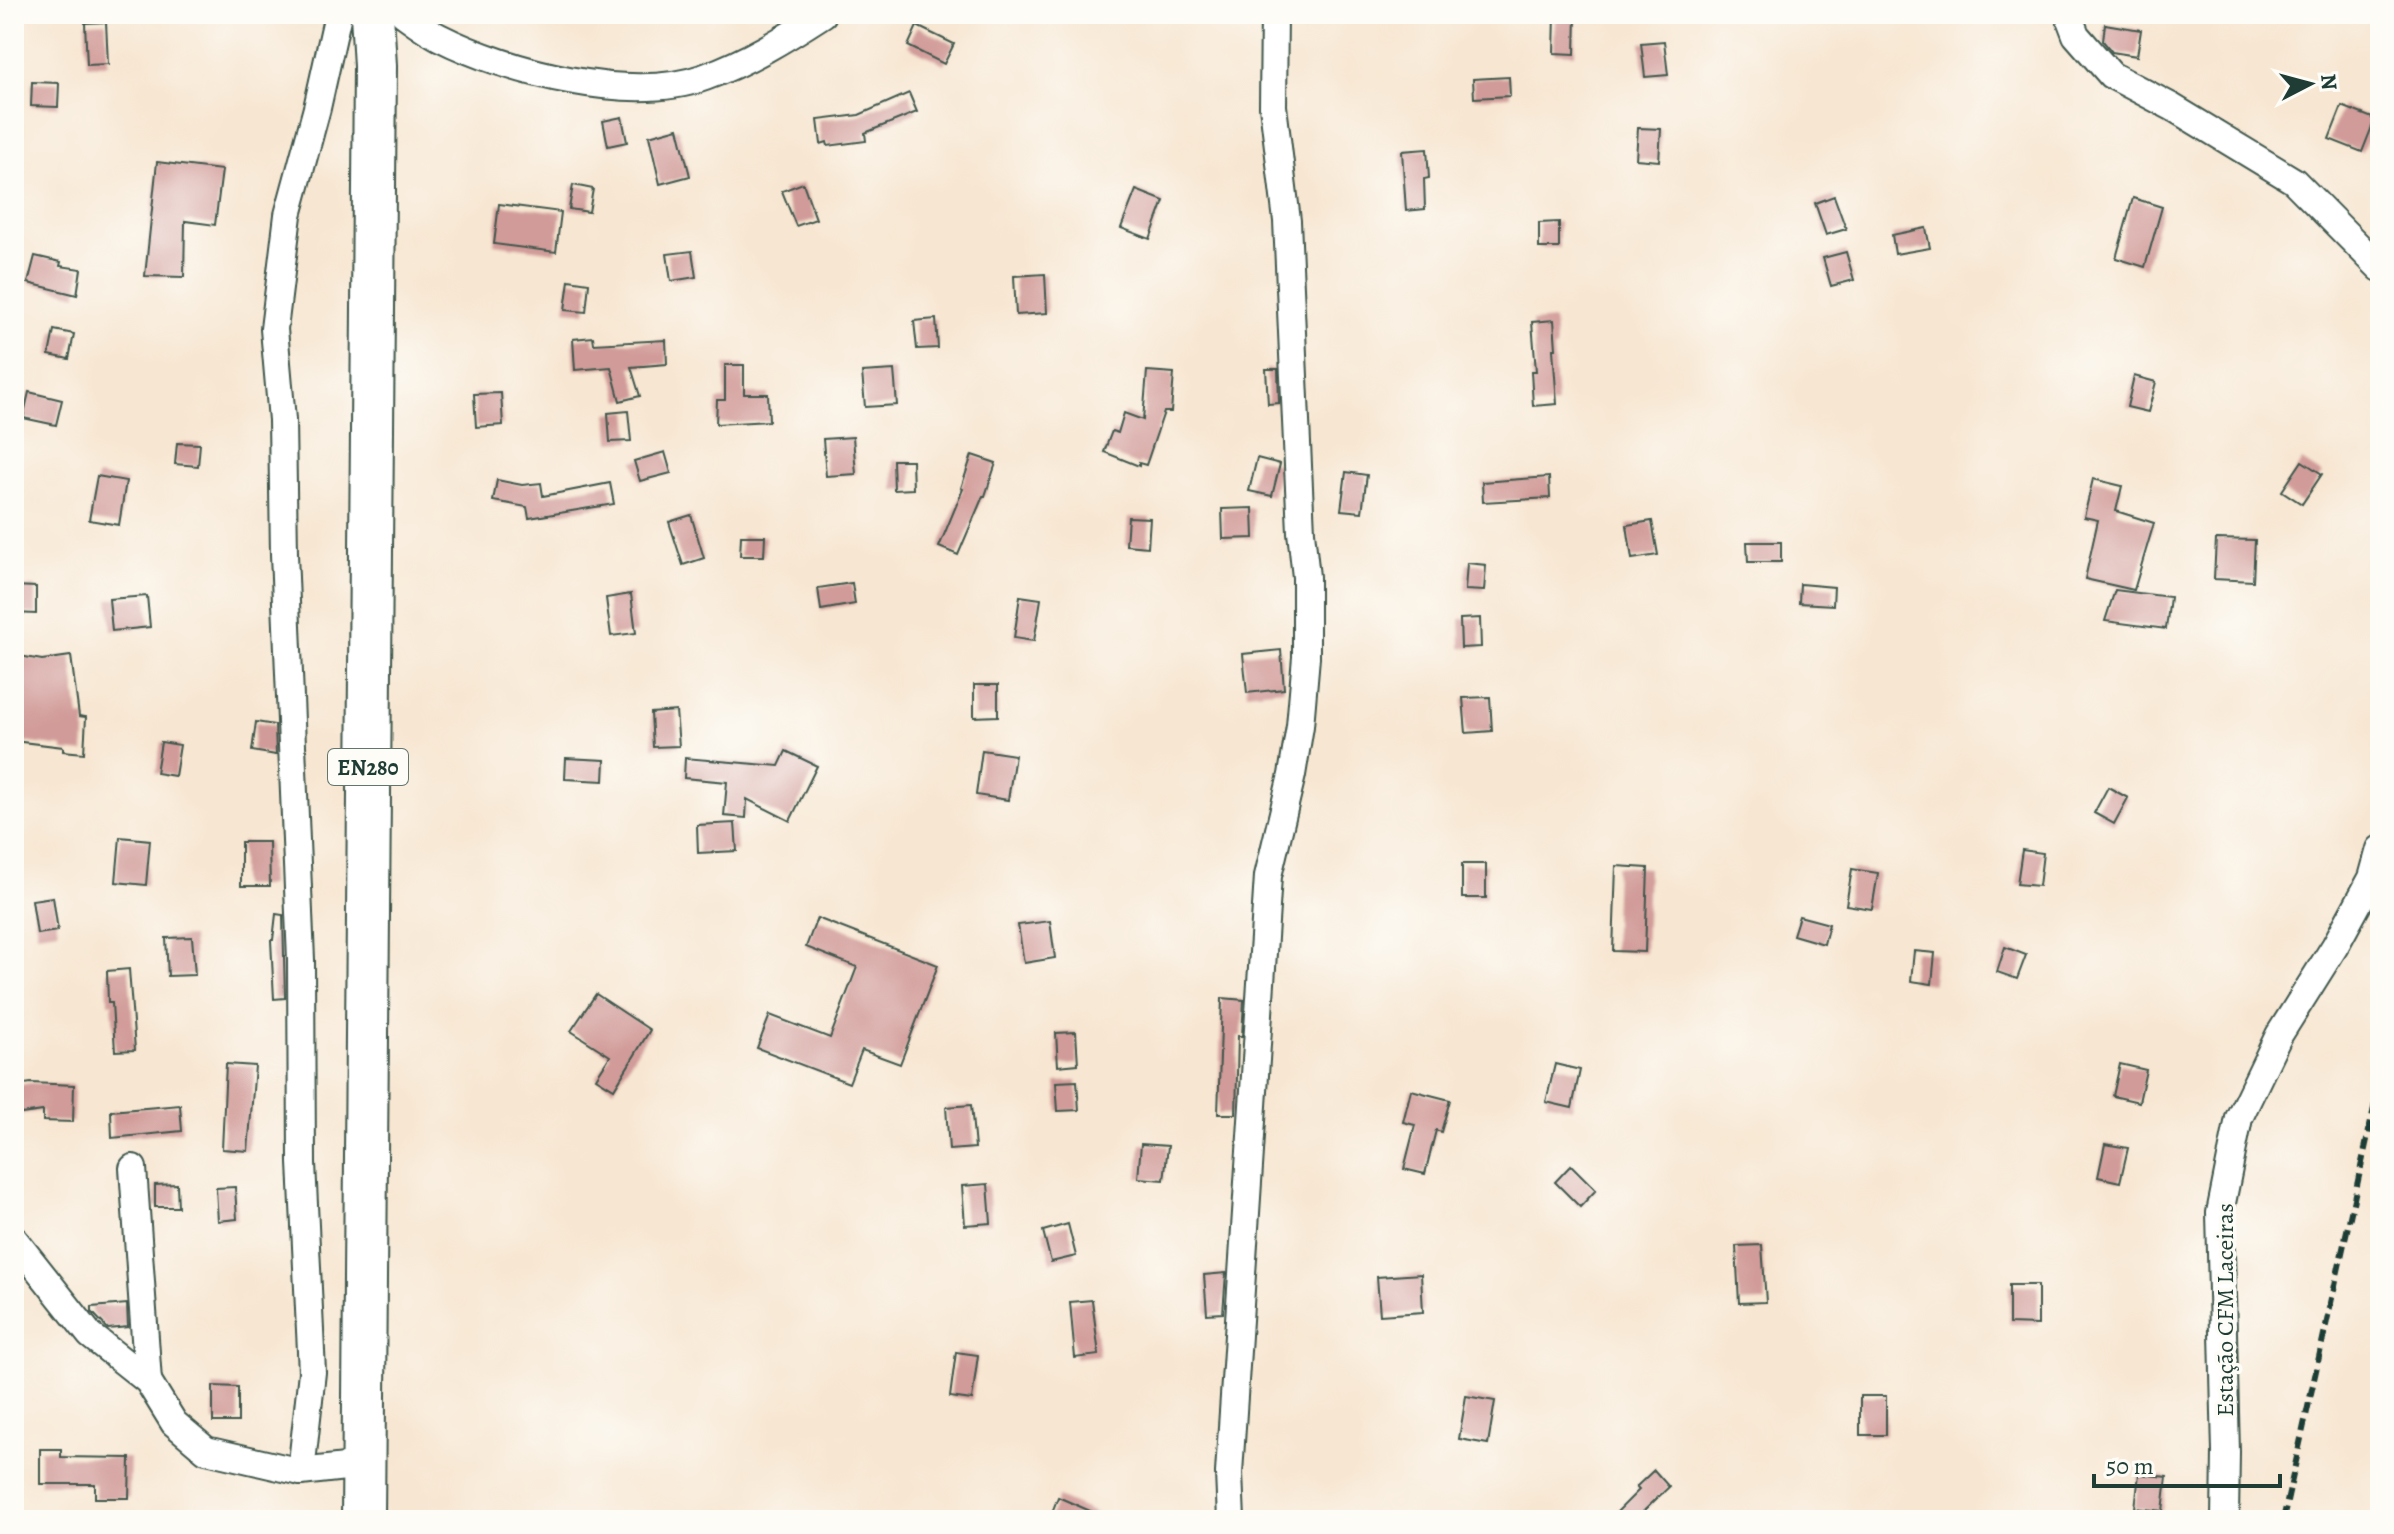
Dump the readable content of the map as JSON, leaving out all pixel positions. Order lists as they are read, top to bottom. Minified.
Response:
{"streets":{"main road":["EN280"],"street":["Estação CFM Laceiras"]},"scale_bar":"50 m","north":"right"}
